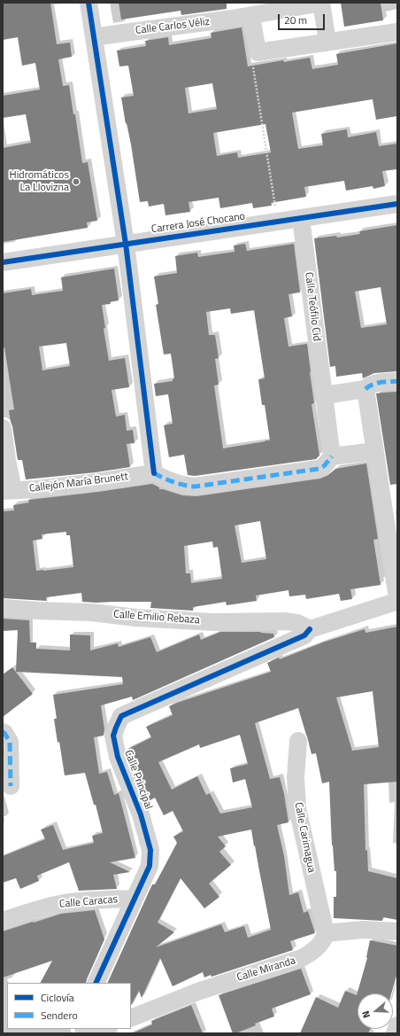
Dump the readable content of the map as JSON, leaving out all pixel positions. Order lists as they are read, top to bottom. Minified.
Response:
{"streets":{"street":["Calle Carlos Véliz","Carrera José Chocano","Calle Teófilo Cid","Callejón María Brunett","Calle Emilio Rebaza","Calle Principal","Calle Carimagua","Calle Caracas","Calle Miranda"]},"crossings":[["Carrera José Chocano","Calle Teófilo Cid"],["Calle Emilio Rebaza","Calle Principal"],["Calle Principal","Calle Caracas"],["Calle Carimagua","Calle Miranda"]],"places":["Hidromáticos La Llovizna"],"legend":["Ciclovía","Sendero"],"scale_bar":"20 m","north":"left"}
